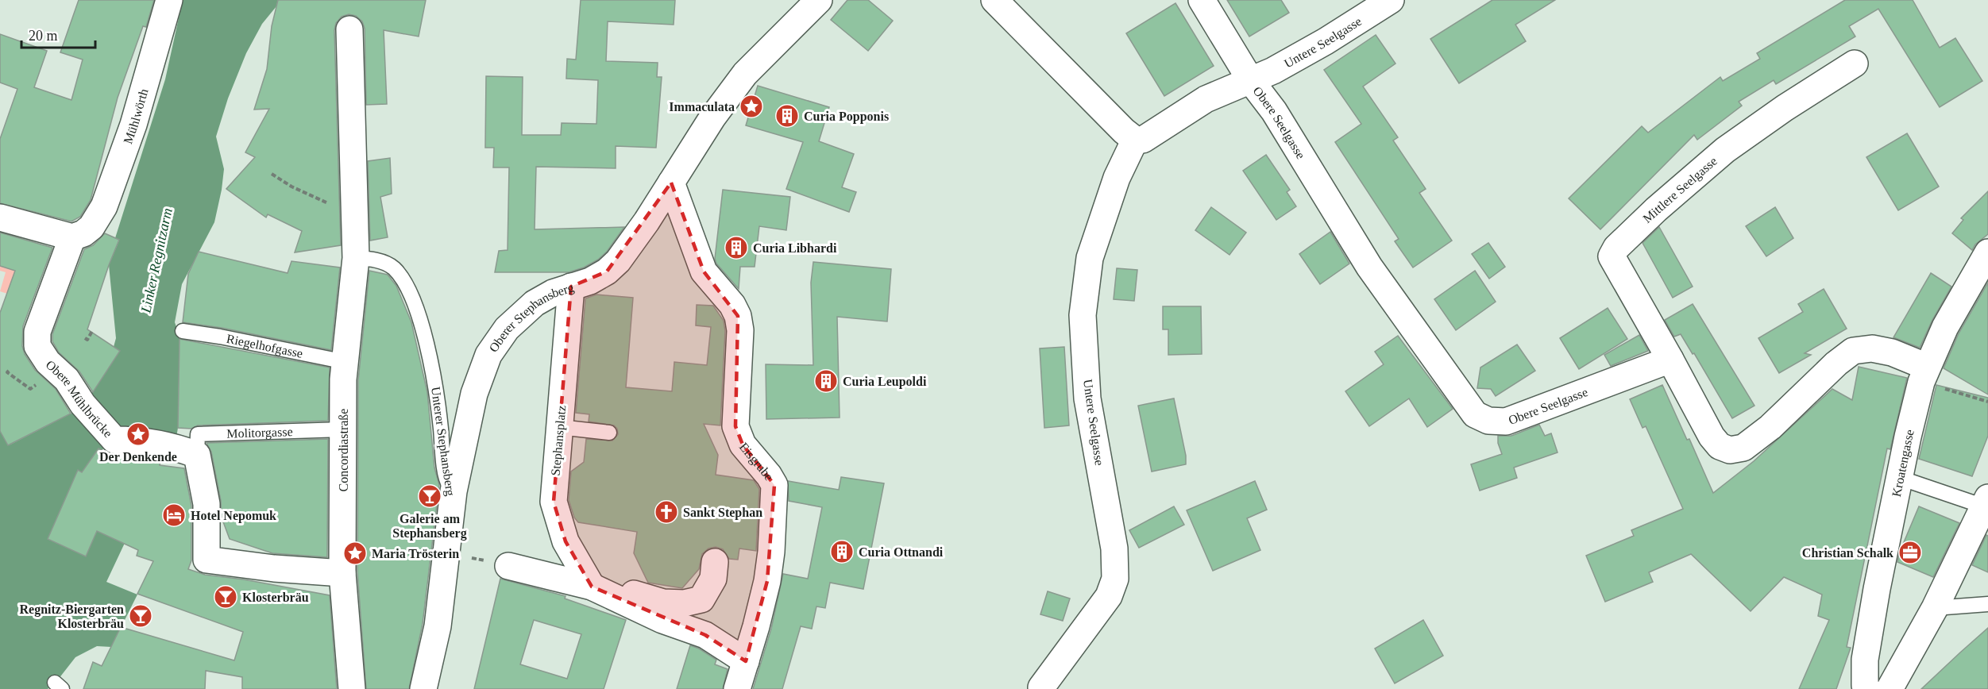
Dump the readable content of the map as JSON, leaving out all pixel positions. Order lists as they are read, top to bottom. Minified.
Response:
{"streets":{"street":["Untere Seelgasse","Mühlwörth","Obere Seelgasse","Mittlere Seelgasse","Oberer Stephansberg","Obere Mühlbrücke","Stephansplatz","Unterer Stephansberg","Concordiastraße","Eisgrube","Kroatengasse"],"lane":["Riegelhofgasse","Molitorgasse"]},"crossings":[["Untere Seelgasse","Obere Seelgasse"],["Mühlwörth","Obere Mühlbrücke"],["Obere Seelgasse","Mittlere Seelgasse"],["Oberer Stephansberg","Stephansplatz"],["Oberer Stephansberg","Unterer Stephansberg"],["Oberer Stephansberg","Eisgrube"],["Riegelhofgasse","Concordiastraße"],["Obere Mühlbrücke","Molitorgasse"],["Molitorgasse","Concordiastraße"],["Unterer Stephansberg","Concordiastraße"]],"water":["Linker Regnitzarm"],"places":{"place":["Immaculata","Der Denkende","Maria Trösterin"],"building":["Curia Popponis","Curia Libhardi","Curia Leupoldi","Curia Ottnandi"],"bar":["Galerie am Stephansberg","Klosterbräu","Regnitz-Biergarten Klosterbräu"],"church":["Sankt Stephan"],"hotel":["Hotel Nepomuk"],"office":["Christian Schalk"]},"scale_bar":"20 m"}
